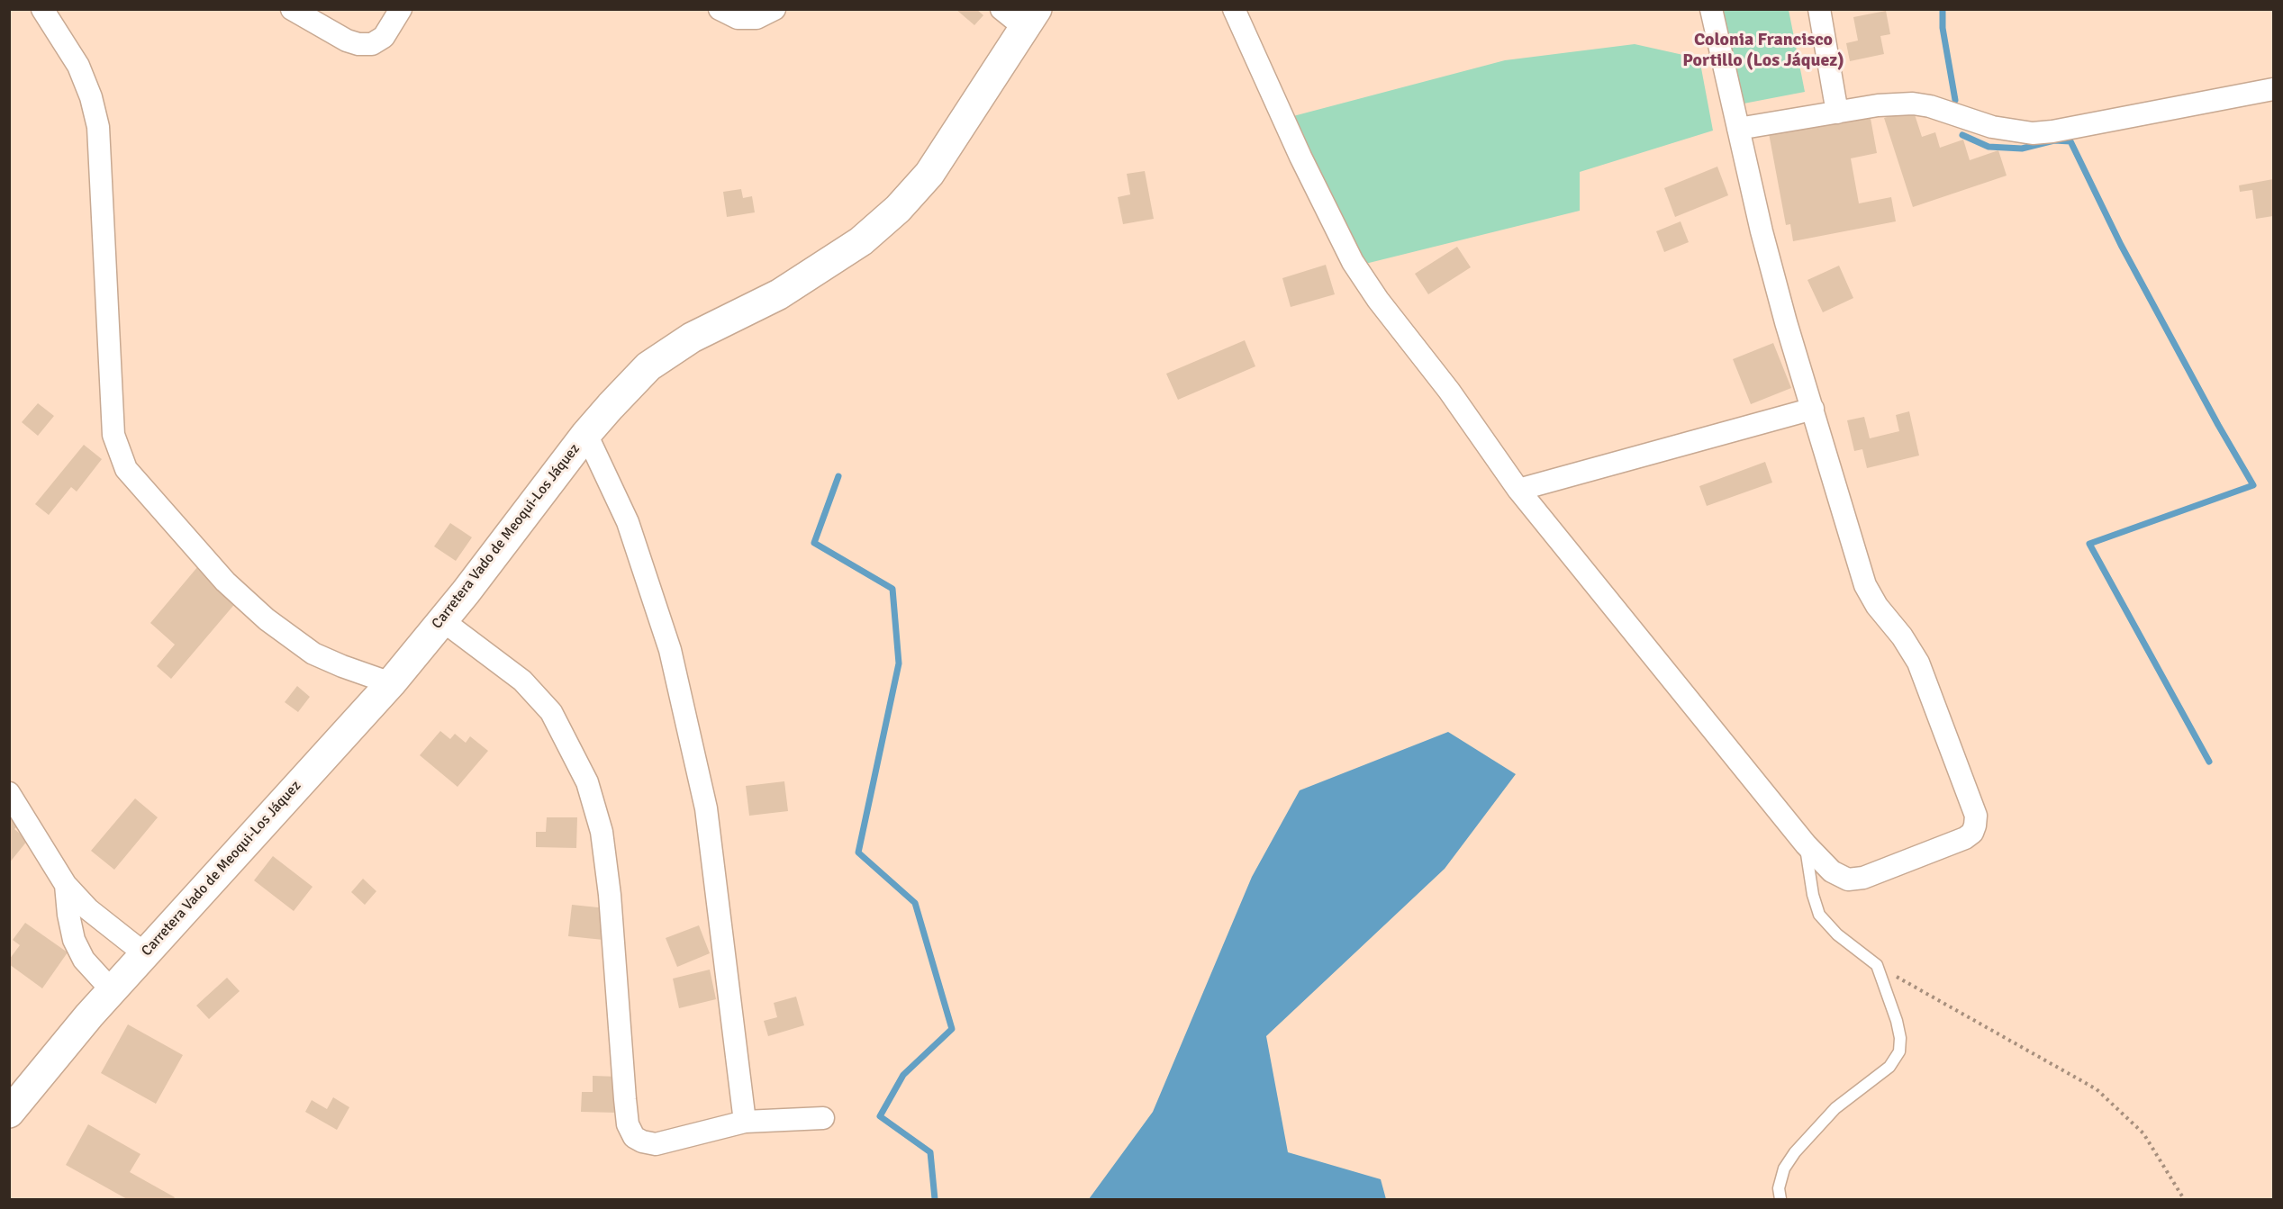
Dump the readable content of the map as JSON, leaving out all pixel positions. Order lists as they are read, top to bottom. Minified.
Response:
{"streets":{"street":["Carretera Vado de Meoqui-Los Jáquez"]},"districts":["Colonia Francisco Portillo (Los Jáquez)"]}
